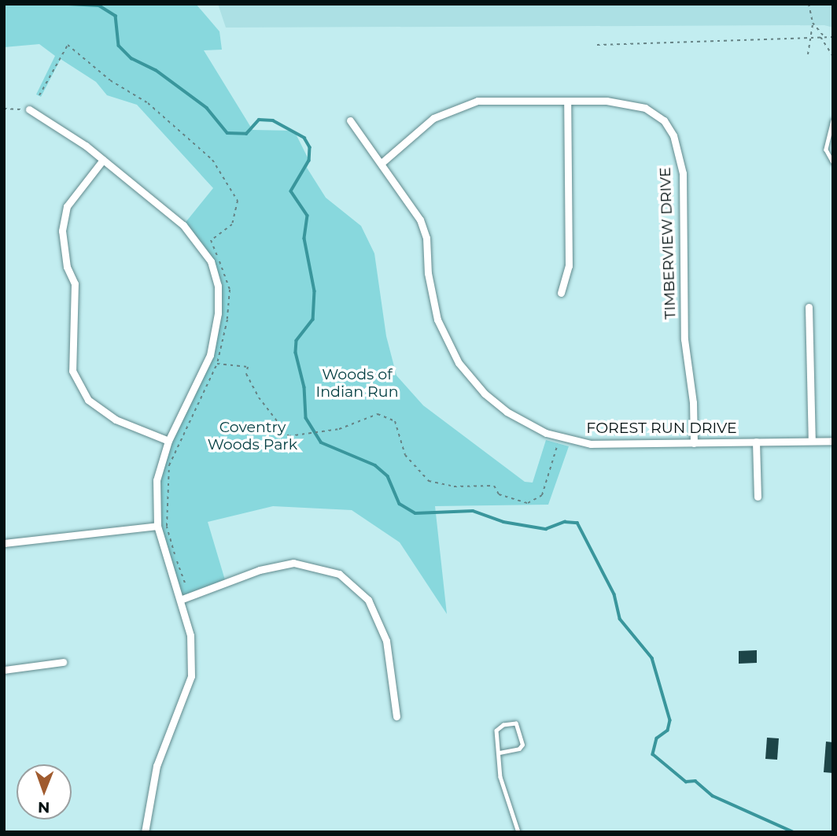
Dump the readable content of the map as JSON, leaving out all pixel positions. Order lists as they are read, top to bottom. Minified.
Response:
{"streets":{"street":["TIMBERVIEW DRIVE","FOREST RUN DRIVE"]},"crossings":[["TIMBERVIEW DRIVE","FOREST RUN DRIVE"]],"parks":["Woods of Indian Run","Coventry Woods Park"],"north":"bottom"}
